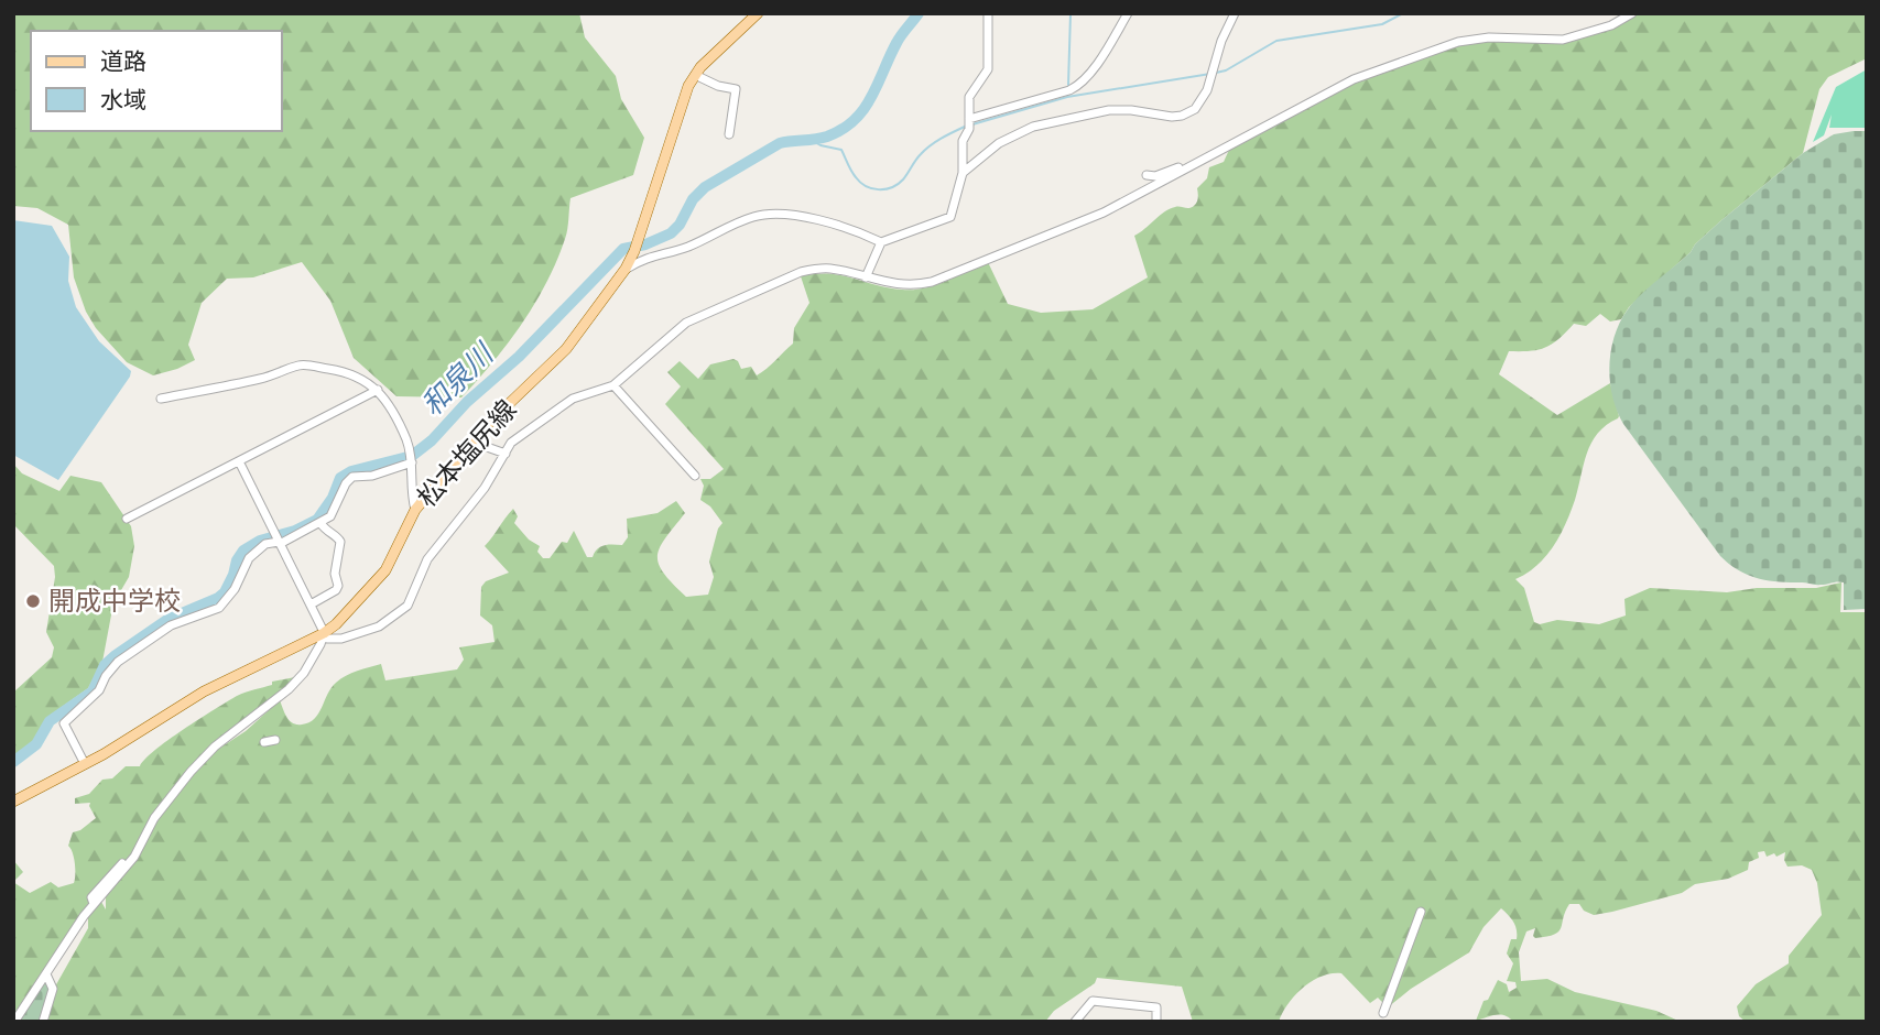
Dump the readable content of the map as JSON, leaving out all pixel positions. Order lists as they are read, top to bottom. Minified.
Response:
{"streets":{"main road":["松本塩尻線"]},"water":["和泉川"],"places":["開成中学校"],"legend":["道路","水域"]}
